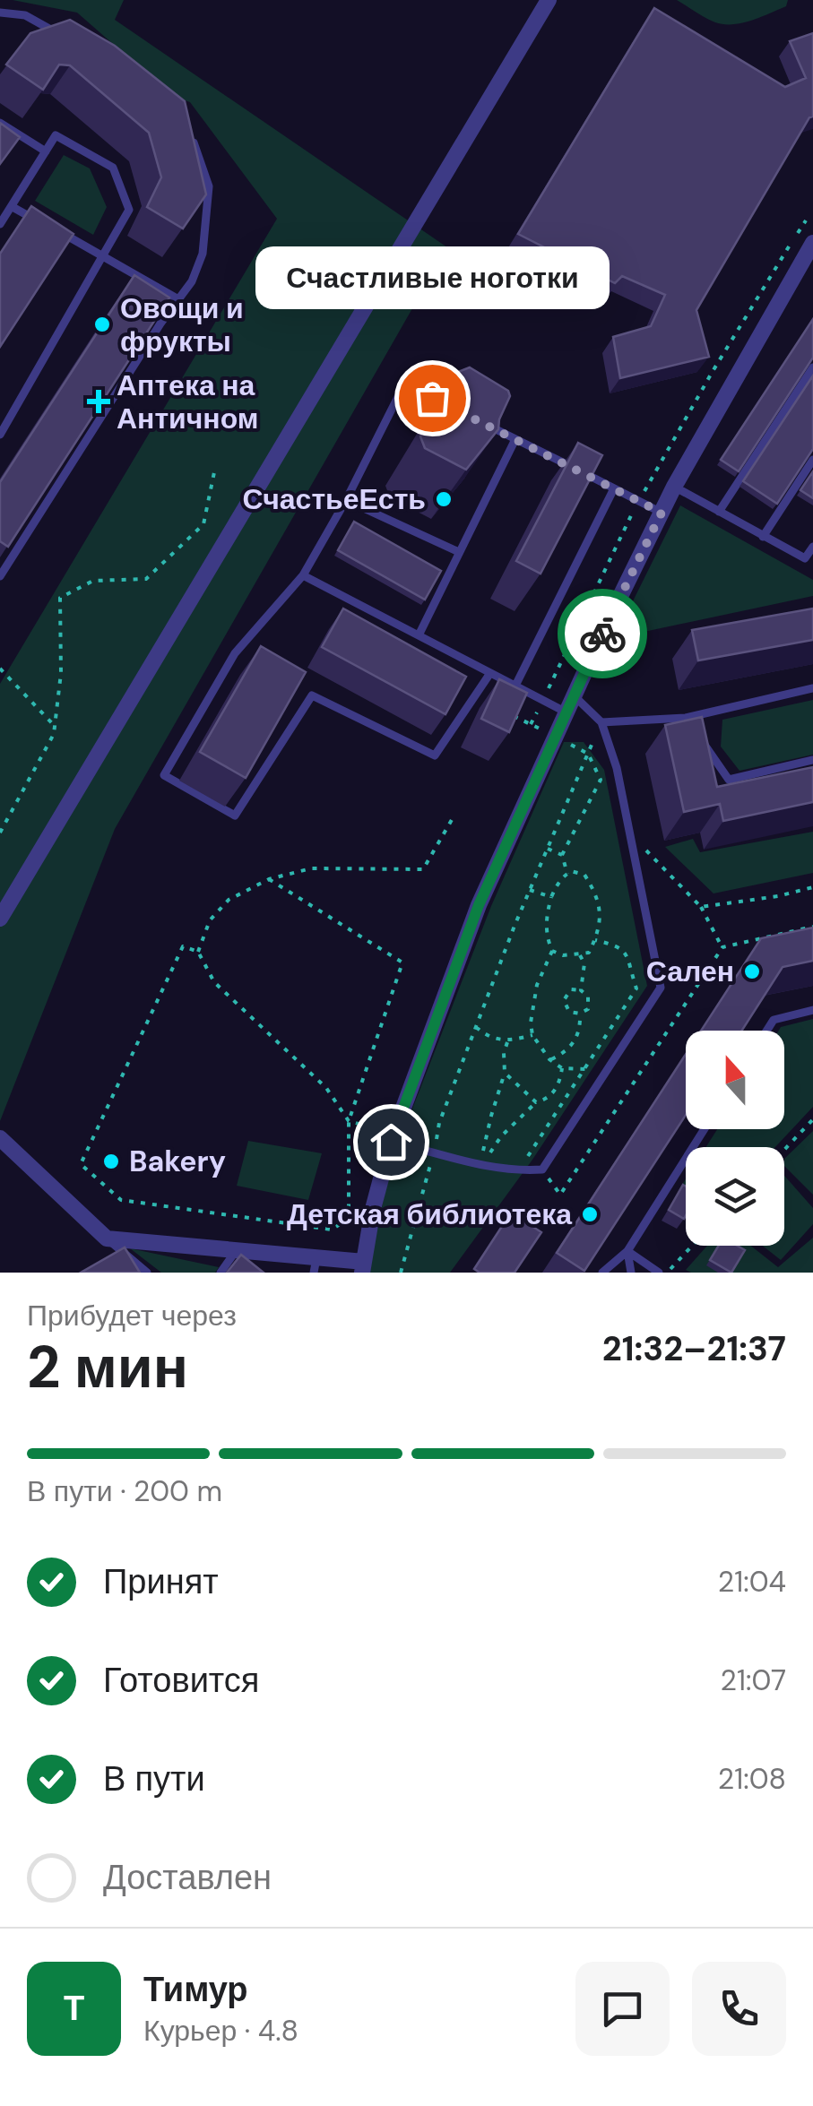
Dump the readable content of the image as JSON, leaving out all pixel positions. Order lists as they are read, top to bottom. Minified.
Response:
{"places":{"other":["Овощи и фрукты","Счастливые ноготки","СчастьеЕсть","Сален","Bakery","Детская библиотека"],"health":["Аптека на Античном"]},"north":"top","page":{"bubble":"Счастливые ноготки","heading":["2 мин","Прибудет через","21:32–21:37"],"panel":["Тимур","Курьер · 4.8"],"bar":"В пути · 200 m","list":[["Принят","21:04"],["Готовится","21:07"],["В пути","21:08"],"Доставлен"],"round":"Т"}}
